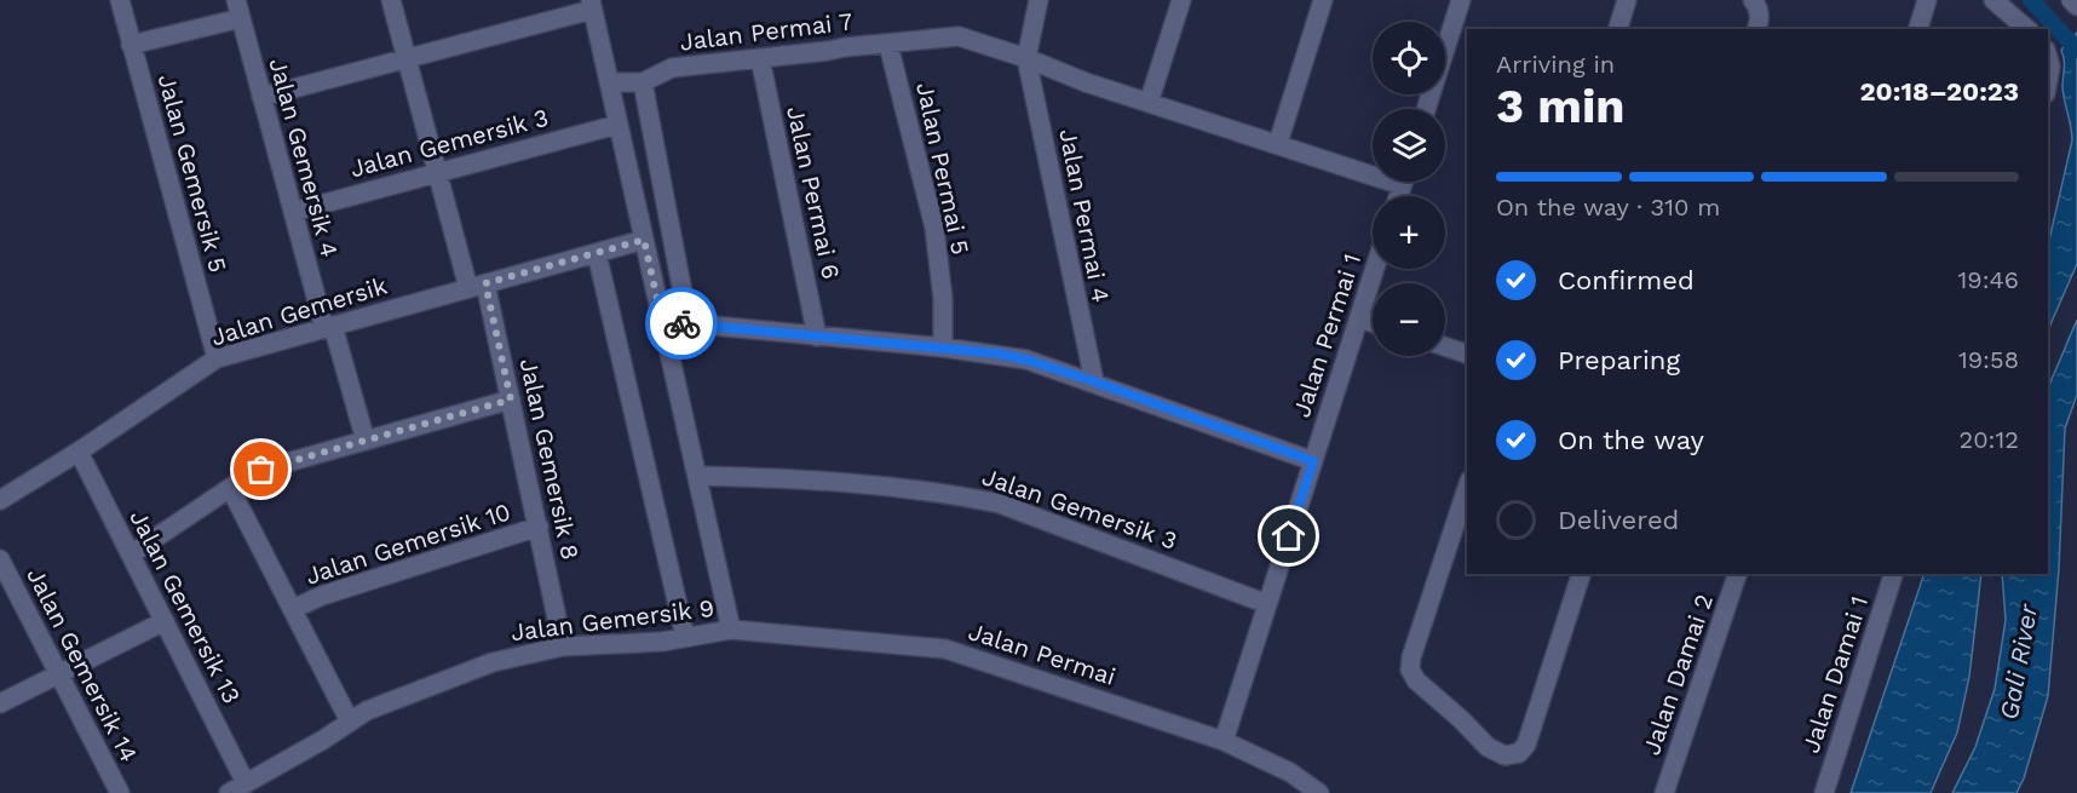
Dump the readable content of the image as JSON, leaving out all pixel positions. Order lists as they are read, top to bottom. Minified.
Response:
{"streets":{"street":["Jalan Permai 7","Jalan Gemersik 3","Jalan Gemersik 4","Jalan Permai 5","Jalan Gemersik 5","Jalan Permai 6","Jalan Permai 4","Jalan Gemersik","Jalan Permai 1","Jalan Gemersik 8","Jalan Gemersik 10","Jalan Gemersik 13","Jalan Gemersik 9","Jalan Permai","Jalan Gemersik 14","Jalan Damai 2","Jalan Damai 1"]},"crossings":[["Jalan Permai 7","Jalan Permai 5"],["Jalan Permai 7","Jalan Permai 6"],["Jalan Permai 7","Jalan Permai 4"],["Jalan Gemersik 3","Jalan Gemersik 4"],["Jalan Gemersik 3","Jalan Permai 1"],["Jalan Gemersik 3","Jalan Gemersik 8"],["Jalan Gemersik 4","Jalan Gemersik"],["Jalan Gemersik 5","Jalan Gemersik"],["Jalan Gemersik","Jalan Gemersik 8"],["Jalan Gemersik","Jalan Gemersik 13"],["Jalan Permai 1","Jalan Permai"],["Jalan Gemersik 8","Jalan Gemersik 10"],["Jalan Gemersik 8","Jalan Gemersik 9"],["Jalan Gemersik 13","Jalan Gemersik 9"],["Jalan Gemersik 9","Jalan Permai"]],"water":["Gali River"],"page":{"map_buttons":["+","−"],"heading":["3 min","Arriving in","20:18–20:23"],"bar":"On the way · 310 m","list":[["Confirmed","19:46"],["Preparing","19:58"],["On the way","20:12"],"Delivered"]}}
